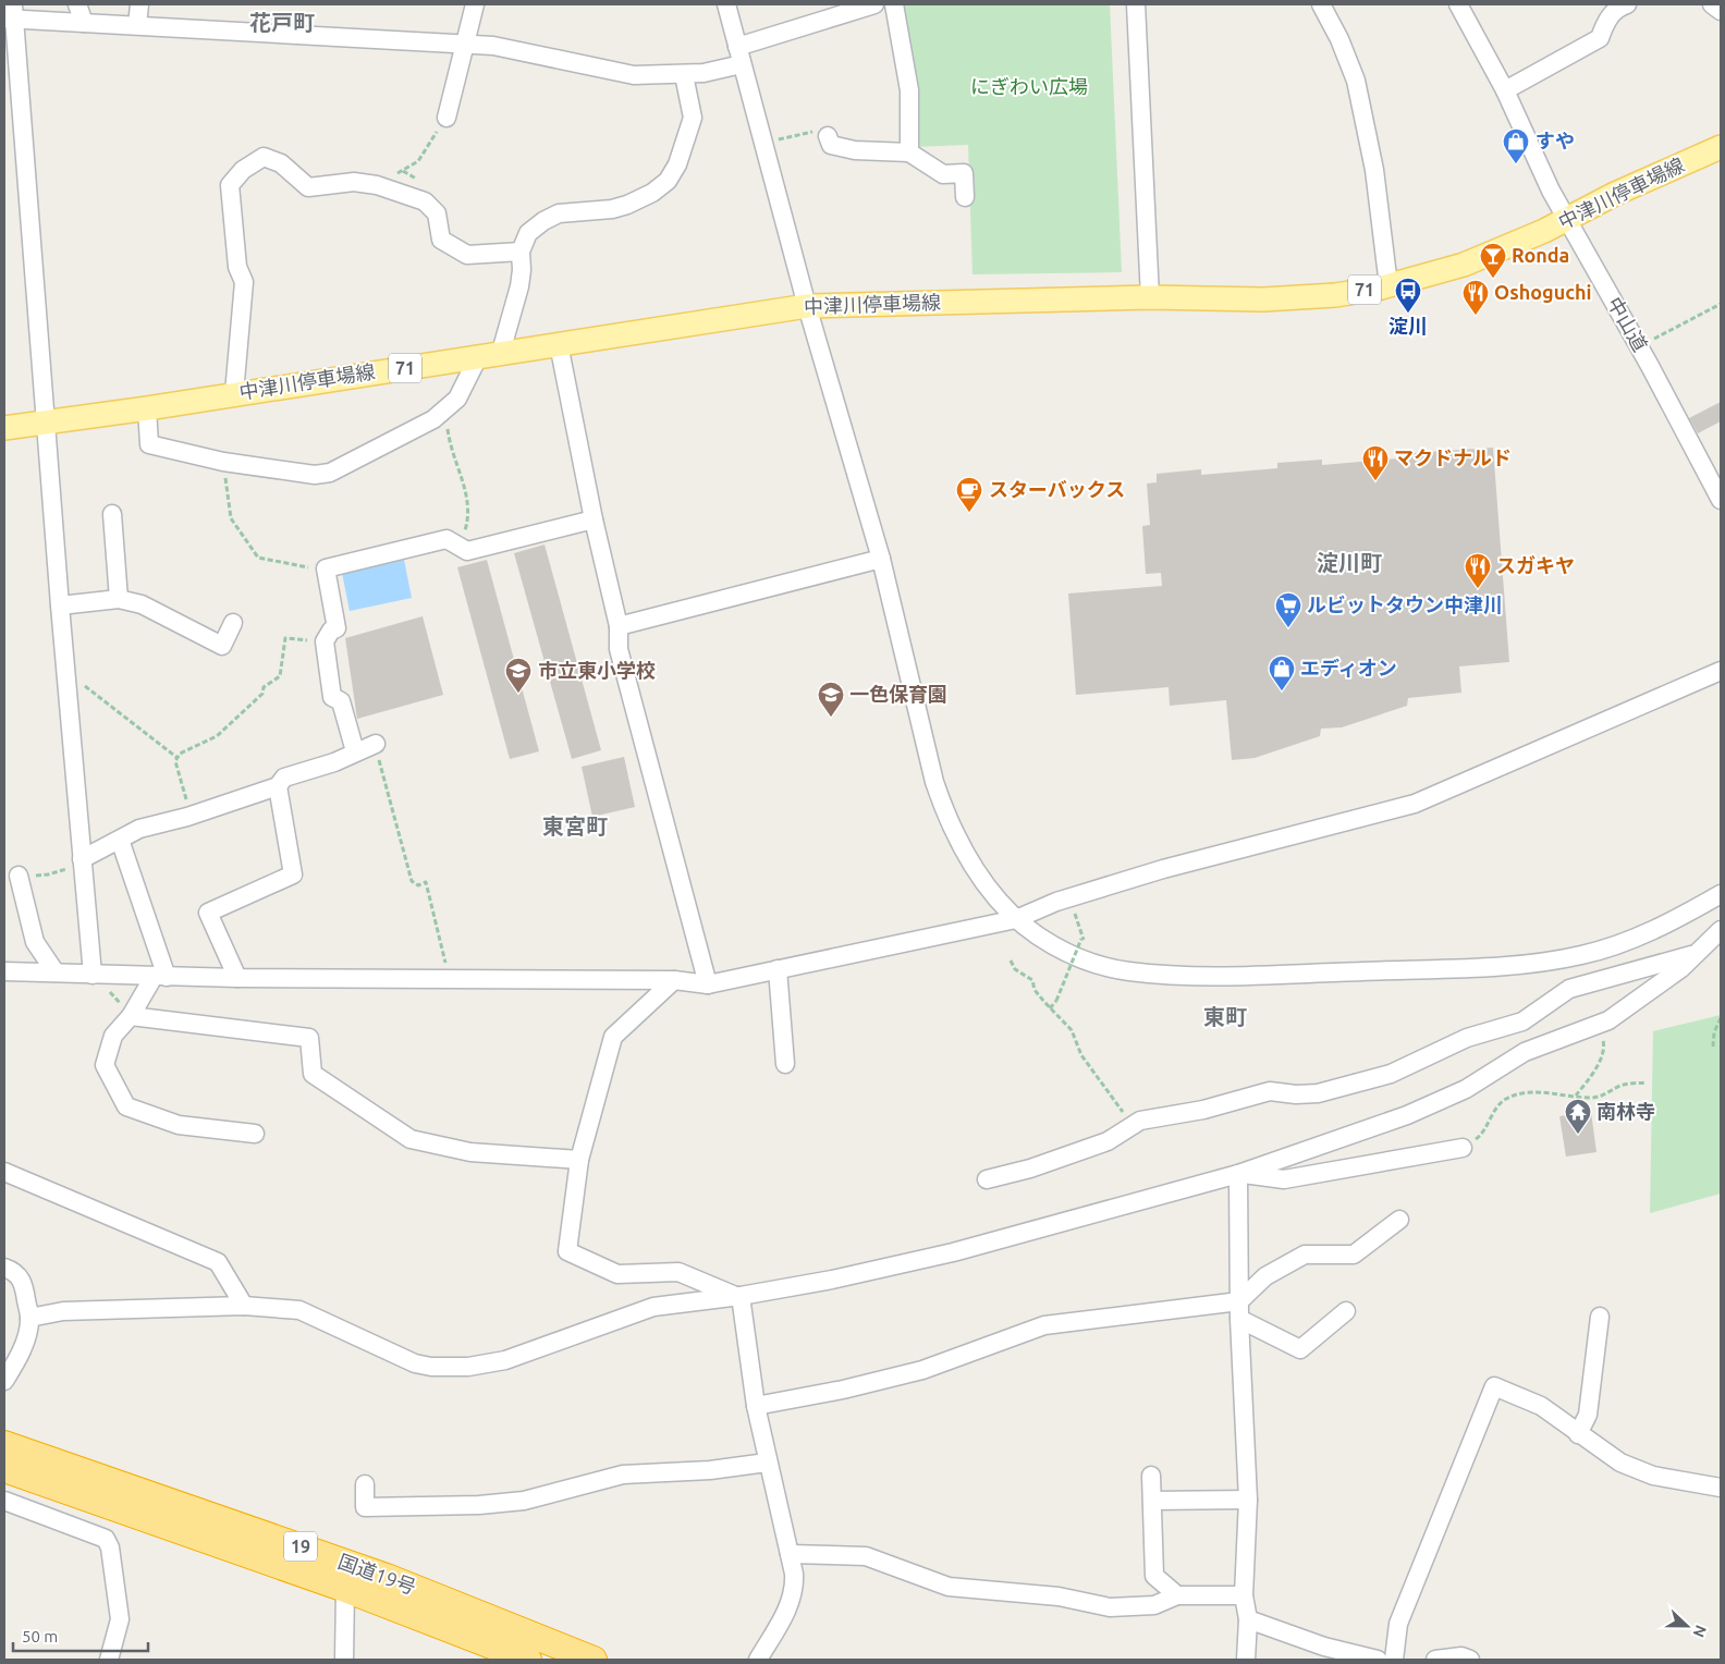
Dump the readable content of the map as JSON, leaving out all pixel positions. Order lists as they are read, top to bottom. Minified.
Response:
{"streets":{"highway":["19","国道19号"],"main road":["中津川停車場線","71"],"street":["中山道"]},"crossings":[["中津川停車場線","中山道"]],"districts":["花戸町","淀川町","東宮町","東町"],"parks":["にぎわい広場"],"places":{"shop":["すや","エディオン"],"bar":["Ronda"],"bus stop":["淀川"],"restaurant":["Oshoguchi","マクドナルド","スガキヤ"],"cafe":["スターバックス"],"supermarket":["ルビットタウン中津川"],"school or university":["市立東小学校","一色保育園"],"temple":["南林寺"]},"scale_bar":"50 m","north":"right"}
